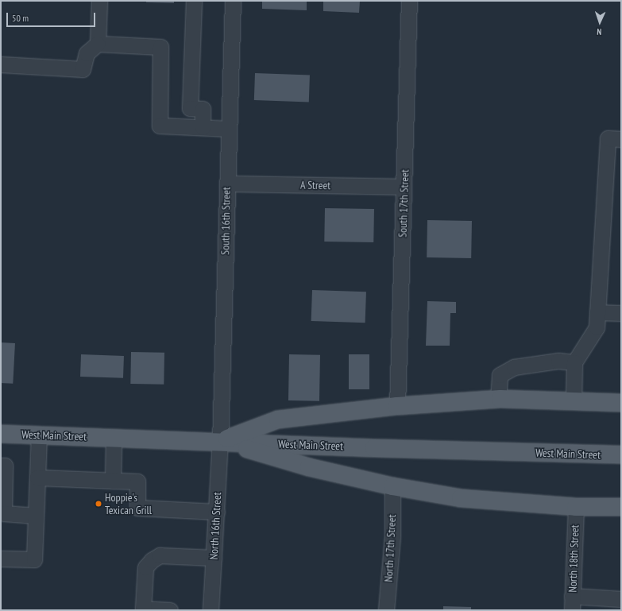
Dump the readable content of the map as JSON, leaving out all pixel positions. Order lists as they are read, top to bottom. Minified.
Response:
{"streets":{"main road":["West Main Street"],"street":["A Street","South 17th Street","South 16th Street","North 16th Street","North 17th Street","North 18th Street"]},"crossings":[["A Street","South 17th Street"],["A Street","South 16th Street"],["South 16th Street","West Main Street"],["South 16th Street","North 16th Street"],["West Main Street","North 16th Street"]],"places":["Hoppie's Texican Grill"],"scale_bar":"50 m","north":"bottom"}
